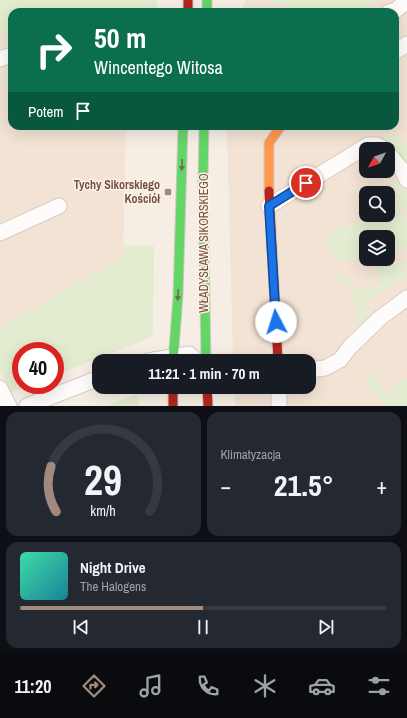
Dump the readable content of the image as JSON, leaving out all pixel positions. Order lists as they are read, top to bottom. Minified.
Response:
{"streets":{"street":["WŁADYSŁAWA SIKORSKIEGO"]},"places":{"transit":["Tychy Sikorskiego Kościół"]},"north":"bottom left","page":{"turn":["50 m","Wincentego Witosa"],"then":"Potem","limit":"40","trip":"11:21 · 1 min · 70 m","tile":"Klimatyzacja","heat":["−","21.5°","+"],"song":["Night Drive","The Halogens"],"tabs":"11:20","gauge":["29","km/h"]}}
